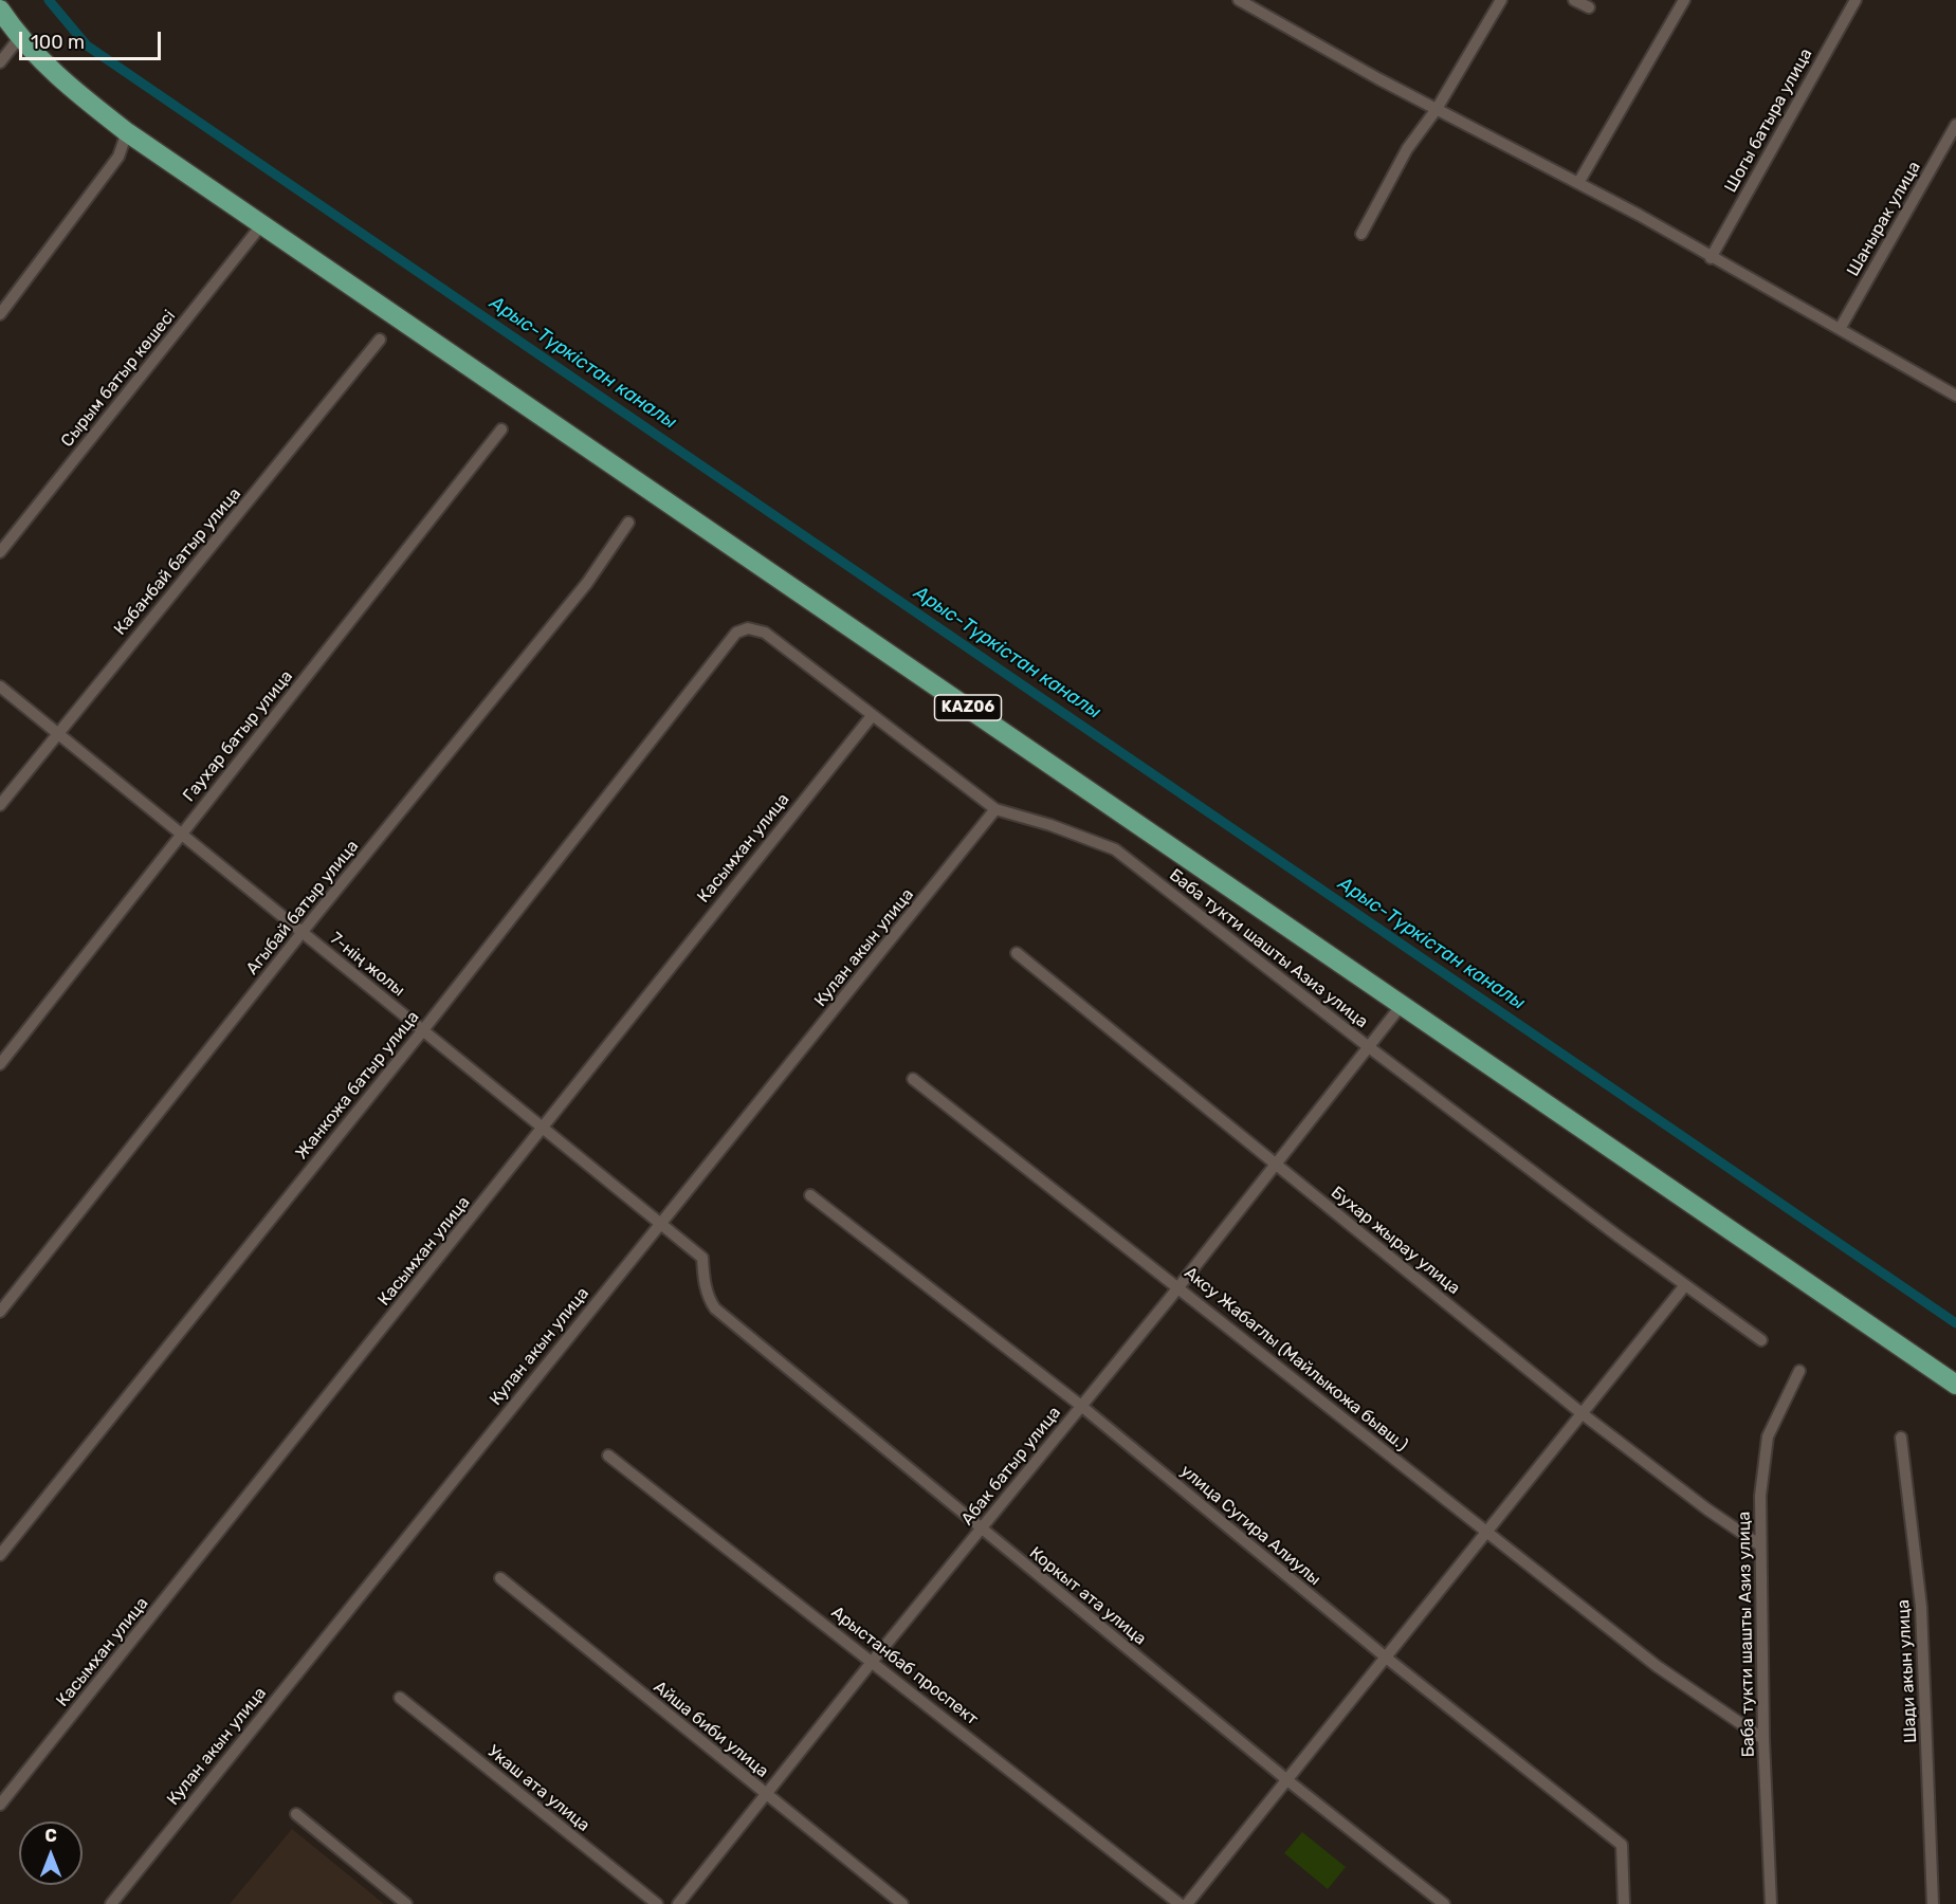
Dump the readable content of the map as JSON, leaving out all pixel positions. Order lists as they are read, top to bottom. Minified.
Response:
{"streets":{"highway":["KАZ06"],"street":["Шогы батыра улица","Шанырак улица","Сырым батыр көшесі","Кабанбай батыр улица","Гаухар батыр улица","Касымхан улица","Агыбай батыр улица","Кулан акын улица","Баба тукти шашты Азиз улица","7-нің жолы","Жанкожа батыр улица","Бухар жырау улица","Аксу Жабаглы (Майлыкожа бывш.)","Абак батыр улица","улица Сугира Алиулы","Коркыт ата улица","Арыстанбаб проспект","Шади акын улица","Айша биби улица","Укаш ата улица"]},"crossings":[["Сырым батыр көшесі","KАZ06"],["Кабанбай батыр улица","7-нің жолы"],["KАZ06","Абак батыр улица"],["Гаухар батыр улица","7-нің жолы"],["Касымхан улица","Баба тукти шашты Азиз улица"],["Касымхан улица","7-нің жолы"],["Агыбай батыр улица","7-нің жолы"],["Кулан акын улица","Баба тукти шашты Азиз улица"],["Кулан акын улица","7-нің жолы"],["Баба тукти шашты Азиз улица","Жанкожа батыр улица"],["Баба тукти шашты Азиз улица","Бухар жырау улица"],["Баба тукти шашты Азиз улица","Аксу Жабаглы (Майлыкожа бывш.)"],["Баба тукти шашты Азиз улица","Абак батыр улица"],["7-нің жолы","Жанкожа батыр улица"],["7-нің жолы","Коркыт ата улица"],["Бухар жырау улица","Абак батыр улица"],["Аксу Жабаглы (Майлыкожа бывш.)","Абак батыр улица"],["Абак батыр улица","улица Сугира Алиулы"],["Абак батыр улица","Коркыт ата улица"],["Абак батыр улица","Арыстанбаб проспект"],["Абак батыр улица","Айша биби улица"]],"water":["Арыс-Түркістан каналы"],"scale_bar":"100 m","north":"top"}
